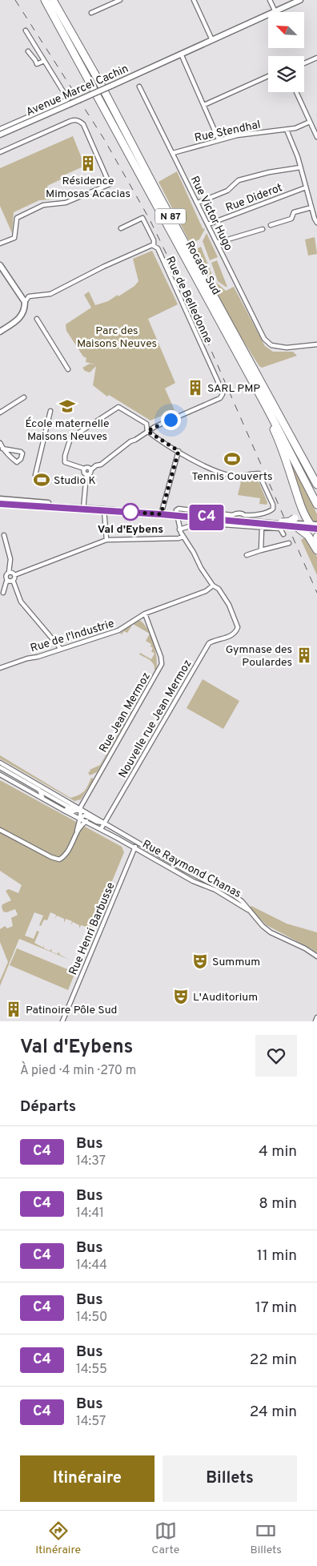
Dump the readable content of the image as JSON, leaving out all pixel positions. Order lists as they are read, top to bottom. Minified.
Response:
{"streets":{"highway":["N 87","Rocade Sud"],"street":["Avenue Marcel Cachin","Rue Stendhal","Rue Diderot","Rue Victor Hugo","Rue de Belledonne","Rue de l'Industrie","Rue Jean Mermoz","Nouvelle rue Jean Mermoz","Rue Raymond Chanas","Rue Henri Barbusse"]},"crossings":[["Rue Stendhal","Rue Victor Hugo"],["Rue Diderot","Rue Victor Hugo"],["Rue de l'Industrie","Rue Jean Mermoz"],["Rue de l'Industrie","Nouvelle rue Jean Mermoz"],["Rue Jean Mermoz","Rue Raymond Chanas"],["Nouvelle rue Jean Mermoz","Rue Raymond Chanas"],["Rue Raymond Chanas","Rue Henri Barbusse"]],"parks":["Parc des Maisons Neuves"],"places":{"building":["Résidence Mimosas Acacias","SARL PMP","Gymnase des Poulardes","Patinoire Pôle Sud"],"school or university":["École maternelle Maisons Neuves"],"sports":["Tennis Couverts","Studio K"],"other":["Val d'Eybens"],"theatre":["Summum","L'Auditorium"]},"lines":["bus line C4"],"north":"top left","page":{"on_map":"C4","heading":[["Val d'Eybens","À pied · 4 min · 270 m"],"Départs"],"list":[{"mark":"C4","name":"Bus","note":"14:37","value":"4 min"},{"mark":"C4","name":"Bus","note":"14:41","value":"8 min"},{"mark":"C4","name":"Bus","note":"14:44","value":"11 min"},{"mark":"C4","name":"Bus","note":"14:50","value":"17 min"},{"mark":"C4","name":"Bus","note":"14:55","value":"22 min"},{"mark":"C4","name":"Bus","note":"14:57","value":"24 min"}],"buttons":["Itinéraire","Billets"],"tabs":["Itinéraire","Carte","Billets"]}}
